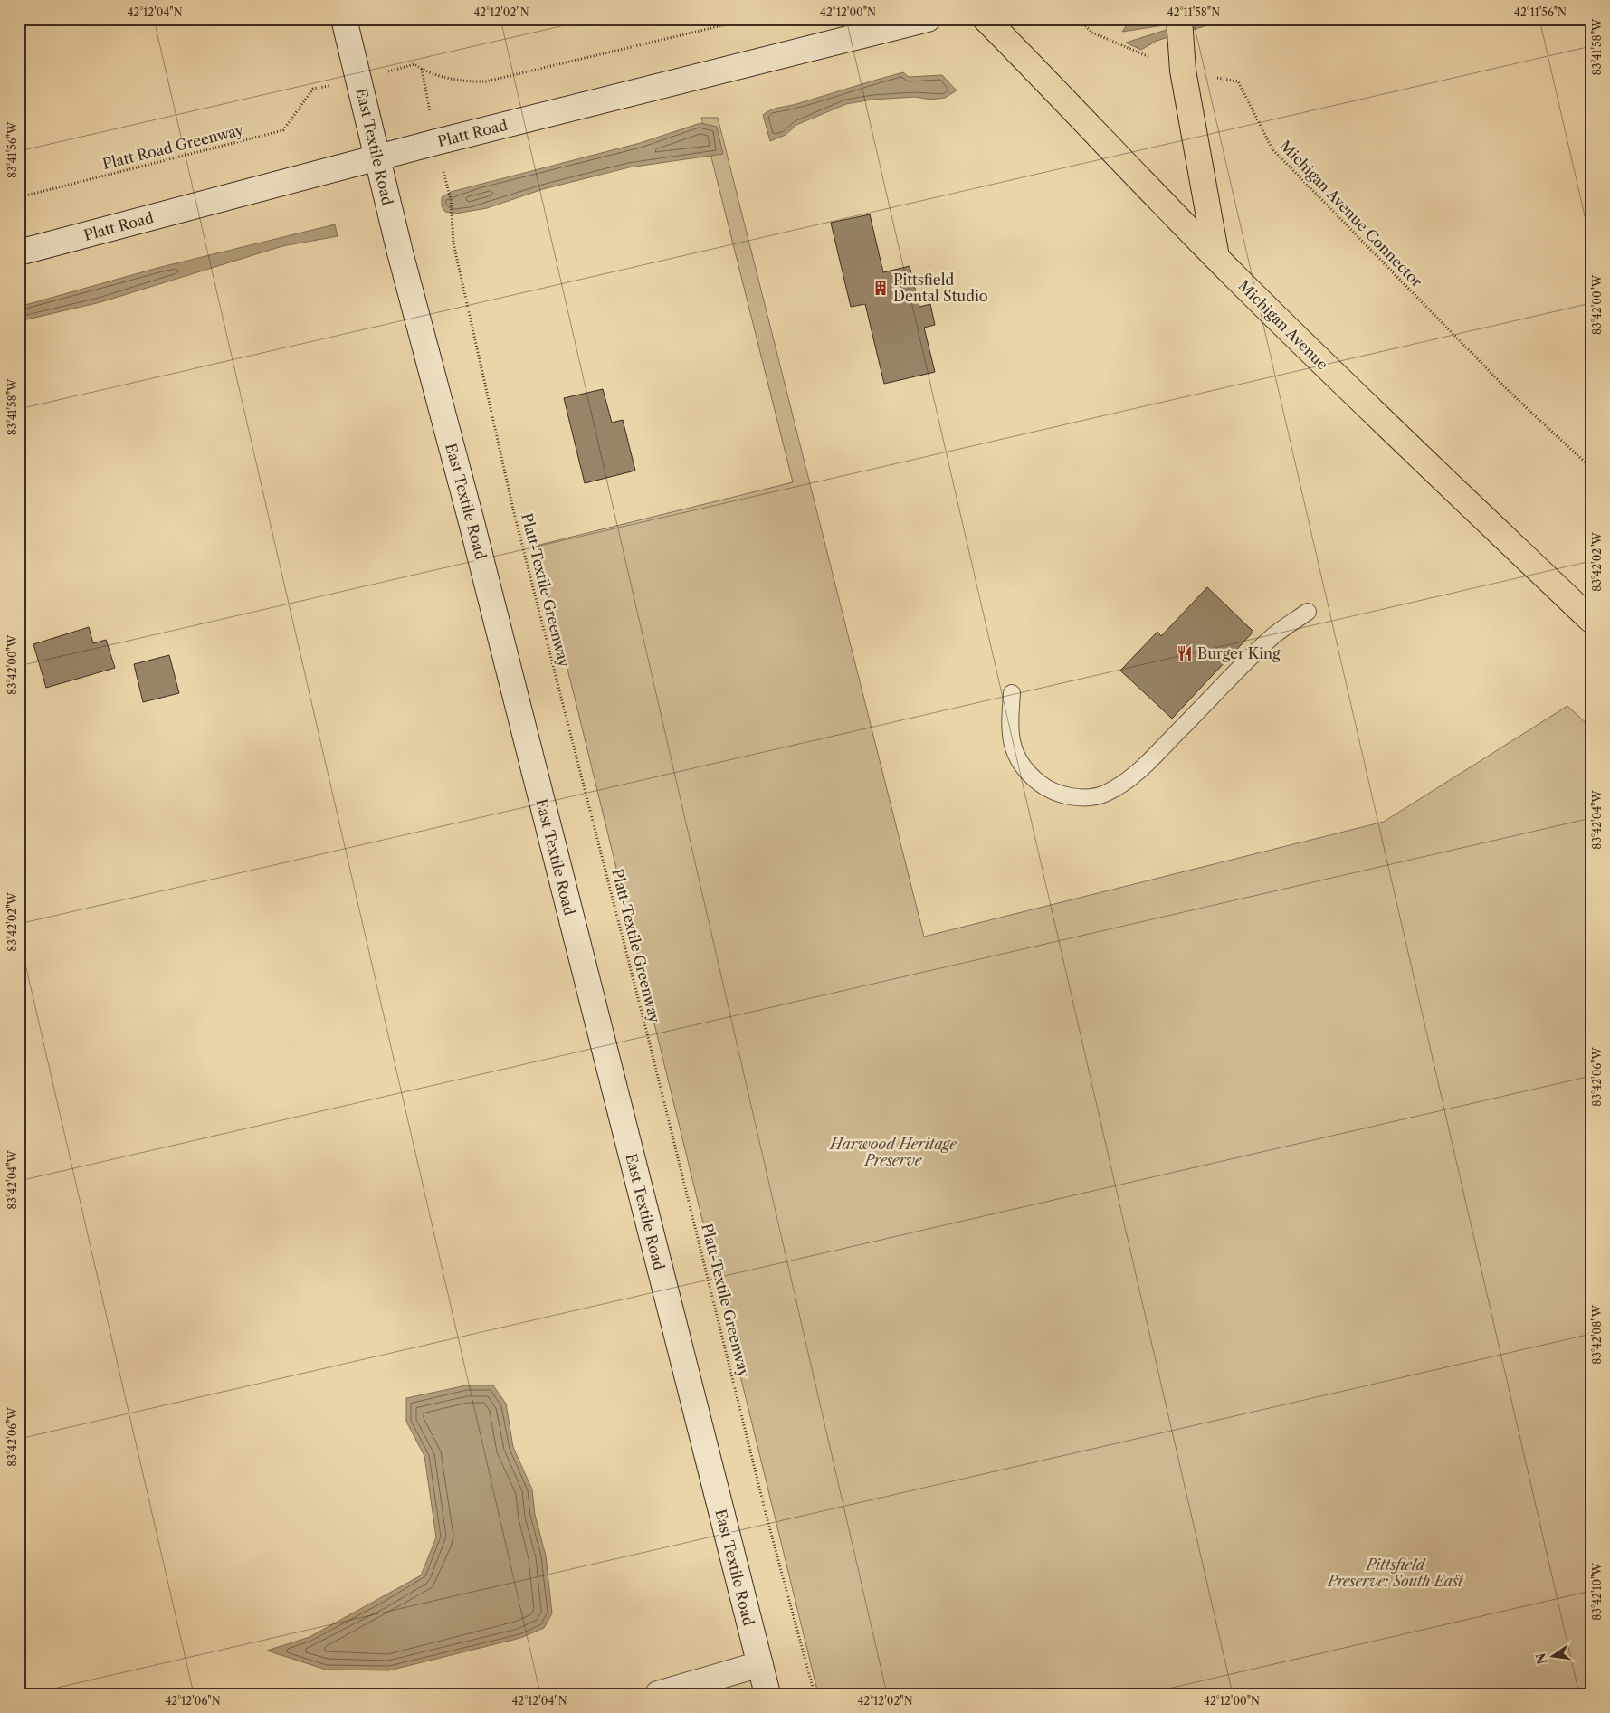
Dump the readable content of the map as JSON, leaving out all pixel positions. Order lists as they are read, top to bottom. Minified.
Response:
{"streets":{"highway":["Michigan Avenue"],"main road":["Platt Road","East Textile Road"],"path":["Platt Road Greenway","Michigan Avenue Connector","Platt-Textile Greenway"]},"crossings":[["Platt Road","East Textile Road"]],"parks":["Harwood Heritage Preserve","Pittsfield Preserve: South East"],"places":{"building":["Pittsfield Dental Studio"],"restaurant":["Burger King"]},"north":"left","coordinates":["42°12'04\"N","42°12'02\"N","42°12'00\"N","42°11'58\"N","42°11'56\"N","83°41'58\"W","83°41'56\"W","83°42'00\"W","83°42'02\"W","83°42'04\"W","83°42'06\"W","83°42'08\"W","83°42'10\"W","42°12'06\"N"]}
